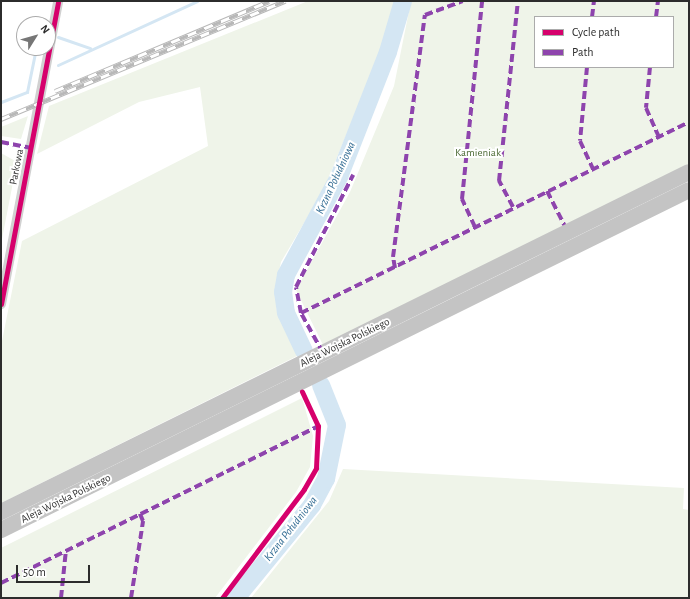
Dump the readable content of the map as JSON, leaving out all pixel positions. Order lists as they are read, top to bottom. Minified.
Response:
{"streets":{"main road":["Aleja Wojska Polskiego"],"street":["Parkowa"]},"water":["Krzna Południowa"],"parks":["Kamieniak"],"legend":["Cycle path","Path"],"scale_bar":"50 m","north":"top right"}
